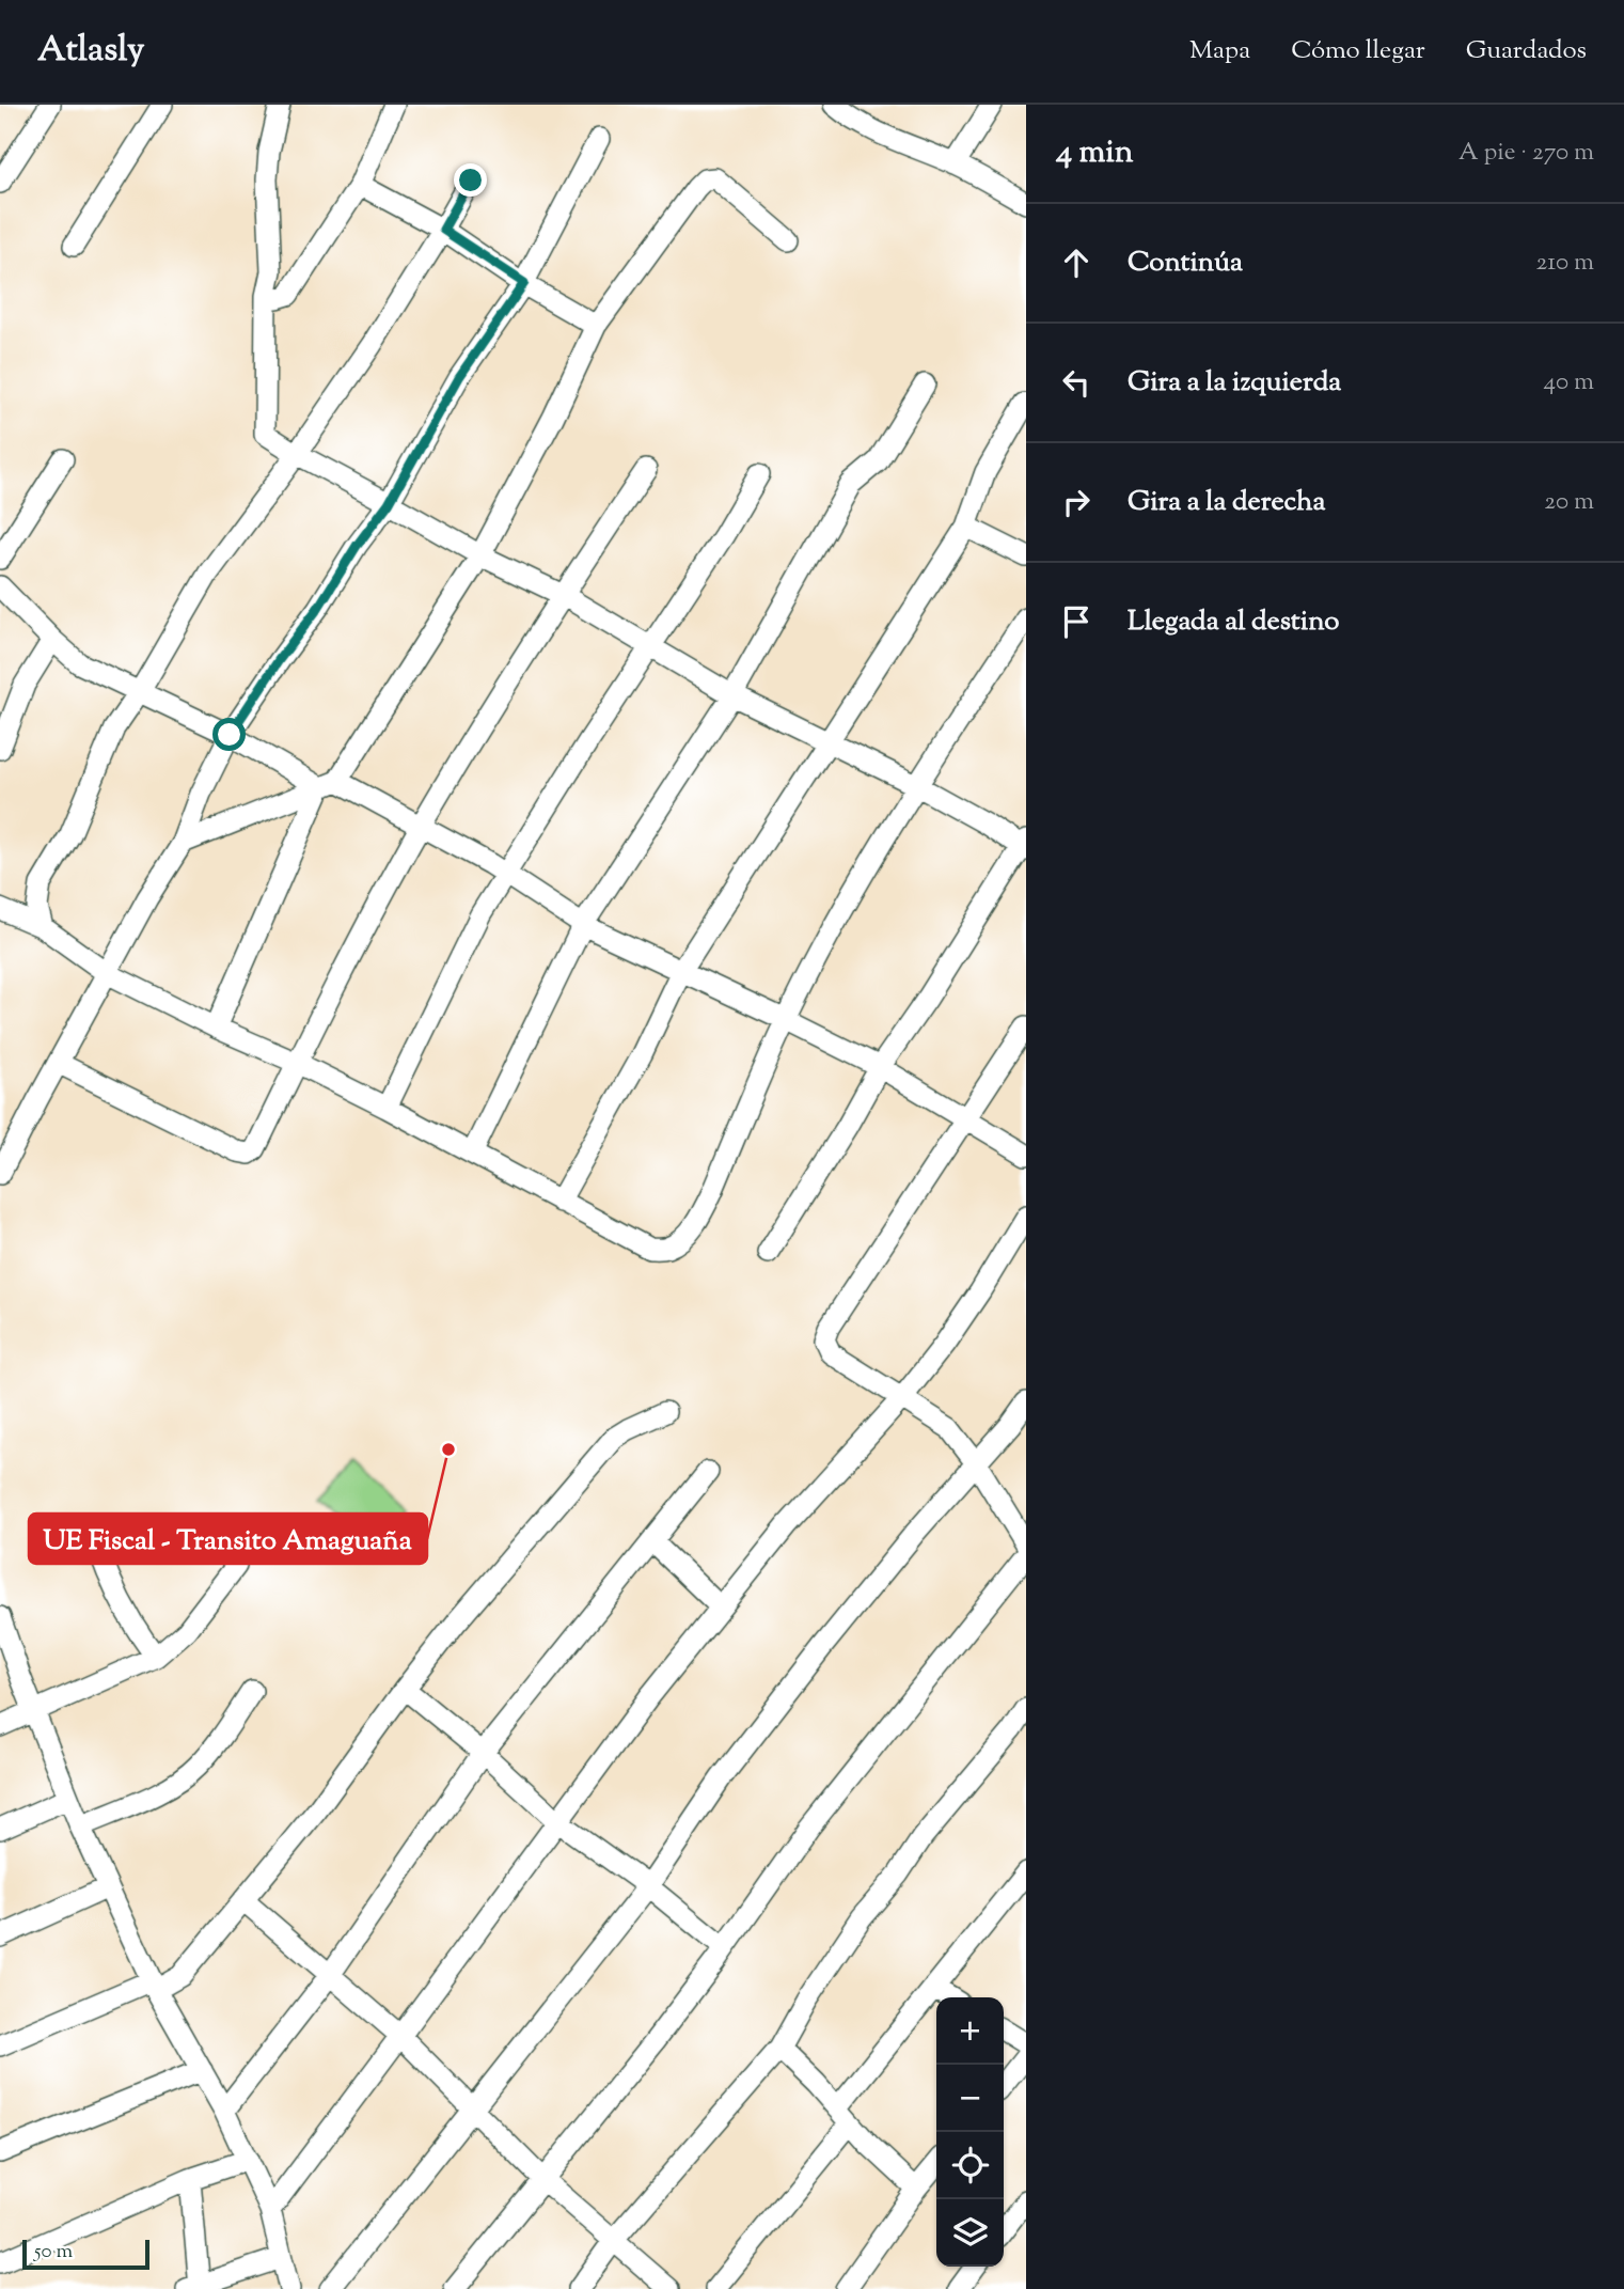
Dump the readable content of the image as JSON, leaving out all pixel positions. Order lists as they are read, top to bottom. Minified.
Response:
{"places":["UE Fiscal - Transito Amaguaña"],"scale_bar":"50 m","page":{"header":"Atlasly","nav":["Mapa","Cómo llegar","Guardados"],"heading":["4 min","A pie · 270 m"],"list":[["Continúa","210 m"],["Gira a la izquierda","40 m"],["Gira a la derecha","20 m"],"Llegada al destino"],"map_buttons":["+","−"],"scale":"50 m"}}
